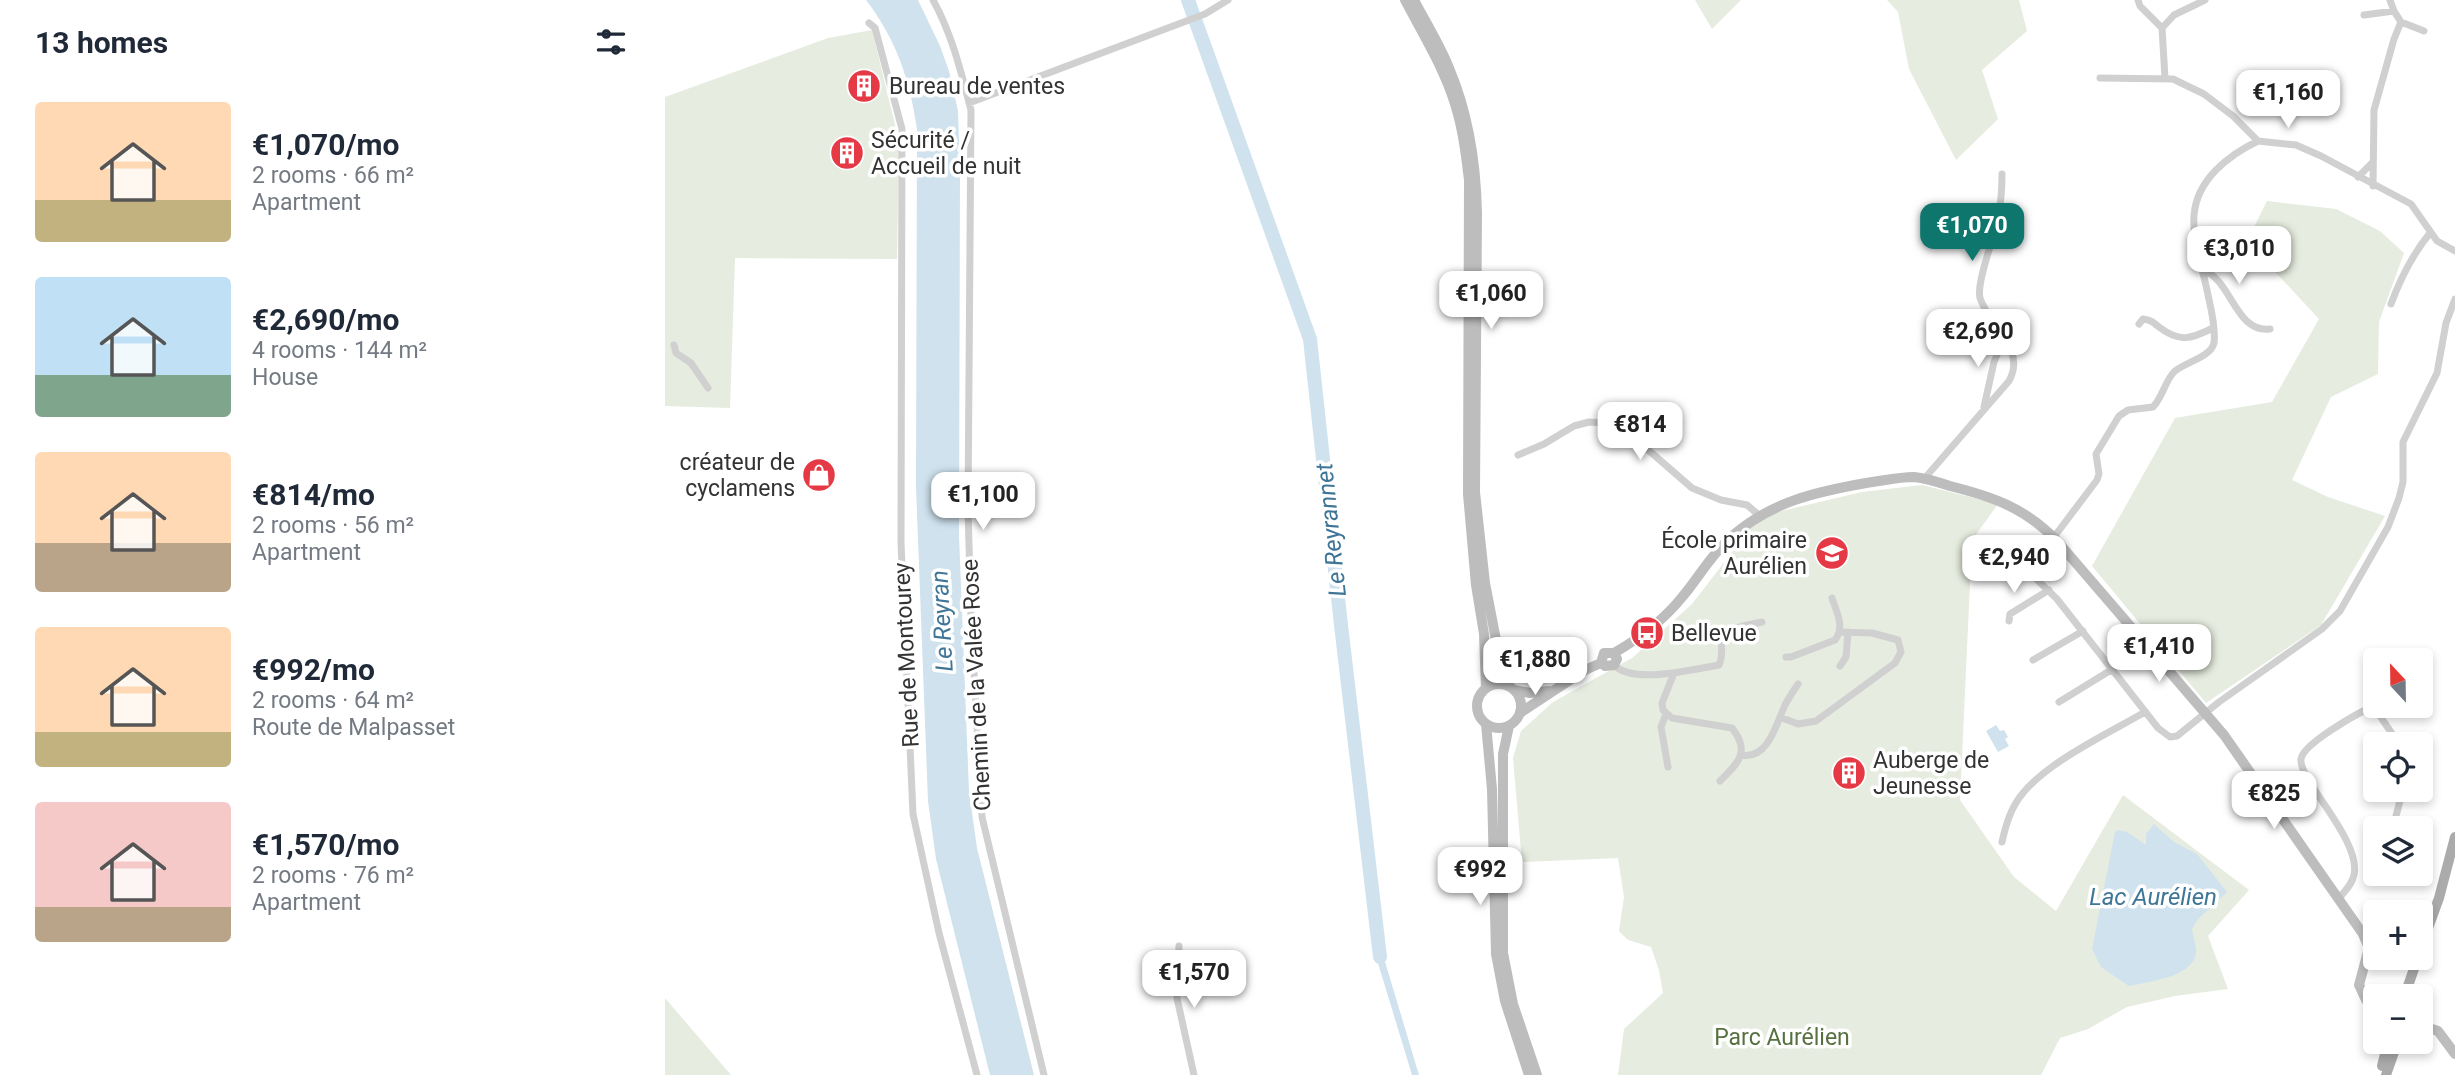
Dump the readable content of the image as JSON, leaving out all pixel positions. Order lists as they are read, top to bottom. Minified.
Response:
{"streets":{"street":["Rue de Montourey","Chemin de la Valée Rose"]},"water":["Le Reyrannet","Le Reyran","Lac Aurélien"],"parks":["Parc Aurélien"],"places":{"building":["Bureau de ventes","Sécurité / Accueil de nuit","Auberge de Jeunesse"],"shop":["créateur de cyclamens"],"school or university":["École primaire Aurélien"],"bus stop":["Bellevue"]},"north":"top","page":{"heading":"13 homes","price":["€1,160","€1,070","€3,010","€1,060","€2,690","€814","€1,100","€2,940","€1,410","€1,880","€825","€992","€1,570"],"list":[{"name":"€1,070/mo","note":"2 rooms · 66 m² · Apartment"},{"name":"€2,690/mo","note":"4 rooms · 144 m² · House"},{"name":"€814/mo","note":"2 rooms · 56 m² · Apartment"},{"name":"€992/mo","note":"2 rooms · 64 m² · Route de Malpasset"},{"name":"€1,570/mo","note":"2 rooms · 76 m² · Apartment"}],"map_buttons":["+","−"]}}
